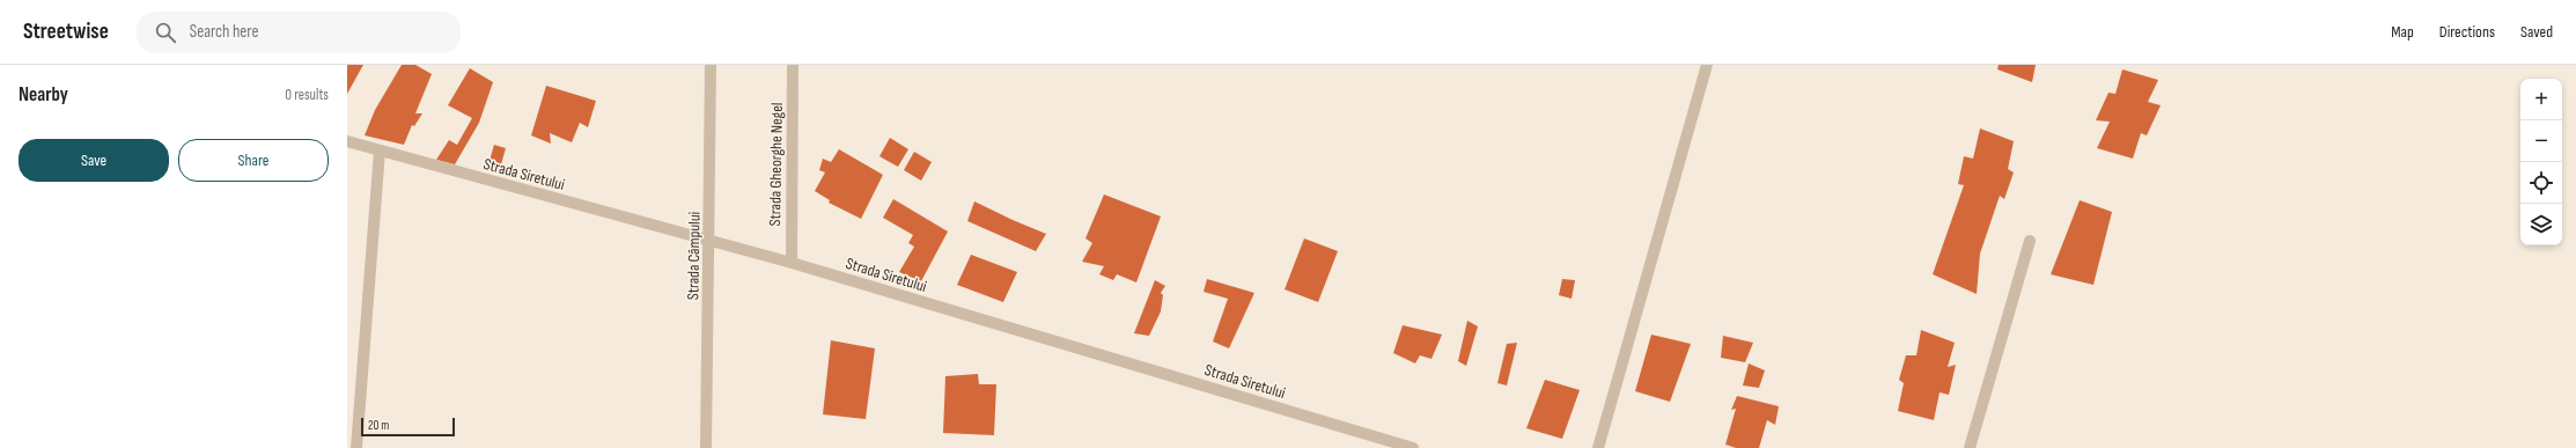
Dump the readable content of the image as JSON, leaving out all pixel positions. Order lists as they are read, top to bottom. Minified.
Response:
{"streets":{"street":["Strada Gheorghe Negel","Strada Siretului","Strada Câmpului"]},"crossings":[["Strada Gheorghe Negel","Strada Siretului"],["Strada Siretului","Strada Câmpului"]],"scale_bar":"20 m","page":{"header":"Streetwise","search":"Search here","nav":["Map","Directions","Saved"],"heading":["Nearby","0 results"],"map_buttons":["+","−"],"buttons":["Save","Share"],"scale":"20 m"}}
